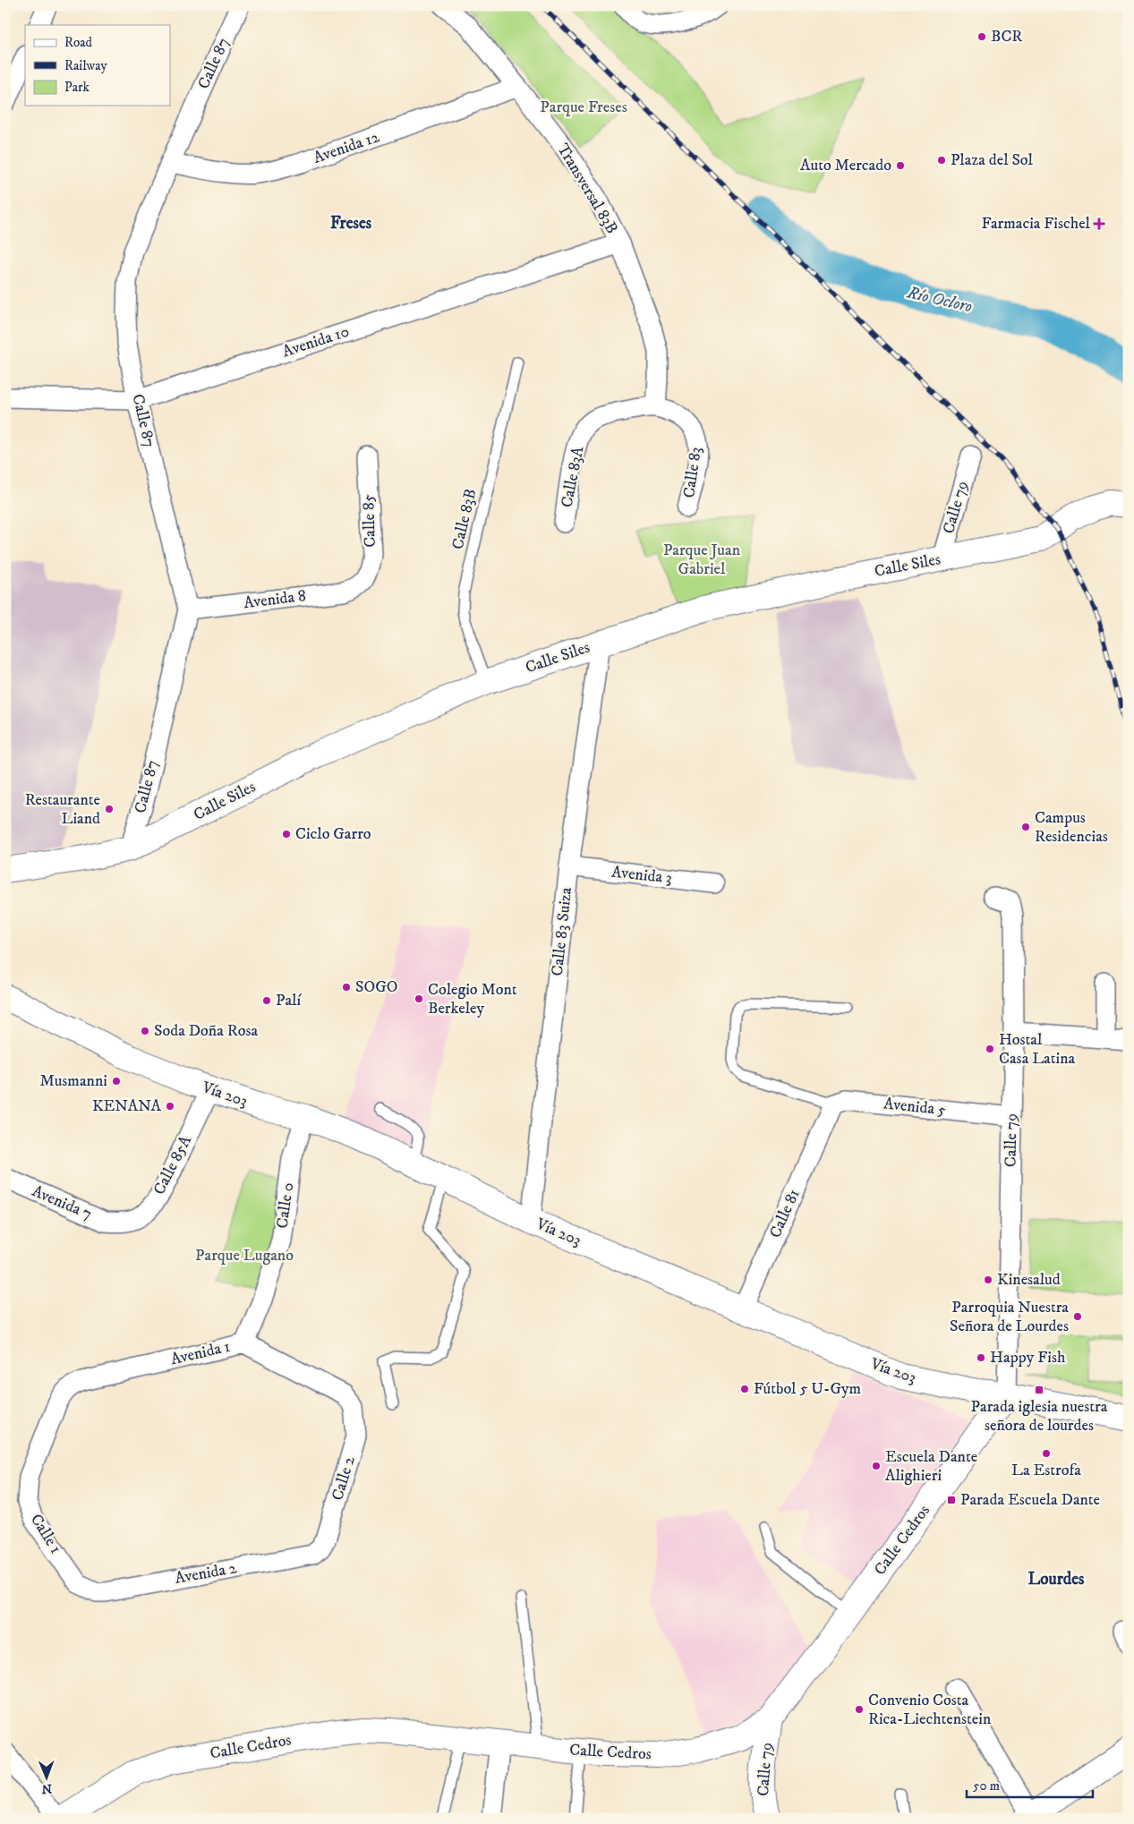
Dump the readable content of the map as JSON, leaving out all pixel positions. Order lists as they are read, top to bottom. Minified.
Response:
{"streets":{"street":["Calle 87","Avenida 12","Transversal 83B","Avenida 10","Calle 83","Calle 83A","Calle 79","Calle 85","Calle Siles","Avenida 8","Avenida 3","Calle 83 Suiza","Vía 203","Avenida 5","Calle 85A","Avenida 7","Calle 0","Calle 81","Avenida 1","Calle 2","Calle 1","Calle Cedros","Avenida 2"],"lane":["Calle 83B"]},"crossings":[["Calle 87","Avenida 12"],["Calle 87","Avenida 10"],["Calle 87","Calle Siles"],["Calle 87","Avenida 8"],["Avenida 12","Transversal 83B"],["Transversal 83B","Avenida 10"],["Transversal 83B","Calle 83"],["Transversal 83B","Calle 83A"],["Calle 83","Calle 83A"],["Calle 79","Calle Siles"],["Calle 79","Vía 203"],["Calle 79","Avenida 5"],["Calle 79","Calle Cedros"],["Calle 83B","Calle Siles"],["Calle 85","Avenida 8"],["Calle Siles","Calle 83 Suiza"],["Avenida 3","Calle 83 Suiza"],["Calle 83 Suiza","Vía 203"],["Vía 203","Calle 85A"],["Vía 203","Calle 0"],["Vía 203","Calle 81"],["Vía 203","Calle Cedros"],["Avenida 5","Calle 81"],["Calle 85A","Avenida 7"],["Calle 0","Avenida 1"],["Avenida 1","Calle 2"],["Avenida 1","Calle 1"],["Calle 2","Avenida 2"],["Calle 1","Avenida 2"]],"districts":["Freses","Lourdes"],"water":["Río Ocloro"],"parks":["Parque Freses","Parque Juan Gabriel","Parque Lugano"],"places":{"other":["BCR","Plaza del Sol","Auto Mercado","Restaurante Liand","Campus Residencias","Ciclo Garro","SOGO","Colegio Mont Berkeley","Palí","Soda Doña Rosa","Hostal Casa Latina","Musmanni","KENANA","Kinesalud","Parroquia Nuestra Señora de Lourdes","Happy Fish","Fútbol 5 U-Gym","La Estrofa","Escuela Dante Alighieri","Convenio Costa Rica-Liechtenstein"],"health":["Farmacia Fischel"],"transit":["Parada iglesia nuestra señora de lourdes","Parada Escuela Dante"]},"legend":["Road","Railway","Park"],"scale_bar":"50 m","north":"bottom"}
